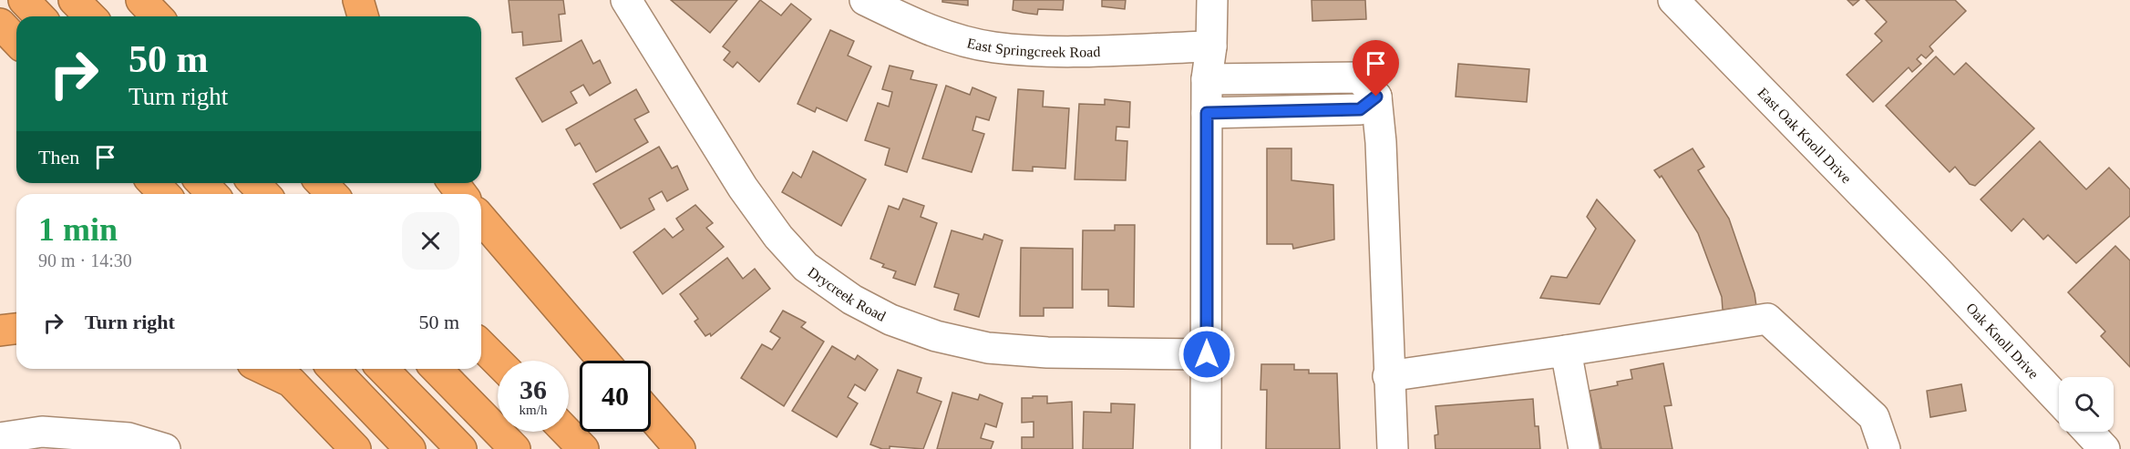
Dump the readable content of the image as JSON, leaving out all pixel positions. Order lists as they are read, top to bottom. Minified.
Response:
{"streets":{"street":["East Springcreek Road","East Oak Knoll Drive","Drycreek Road","Oak Knoll Drive"]},"crossings":[["East Oak Knoll Drive","Oak Knoll Drive"]],"page":{"turn":["50 m","Turn right"],"then":"Then","heading":["1 min","90 m · 14:30"],"list":[{"name":"Turn right","value":"50 m"}],"speed":"36 km/h","limit":"40"}}
